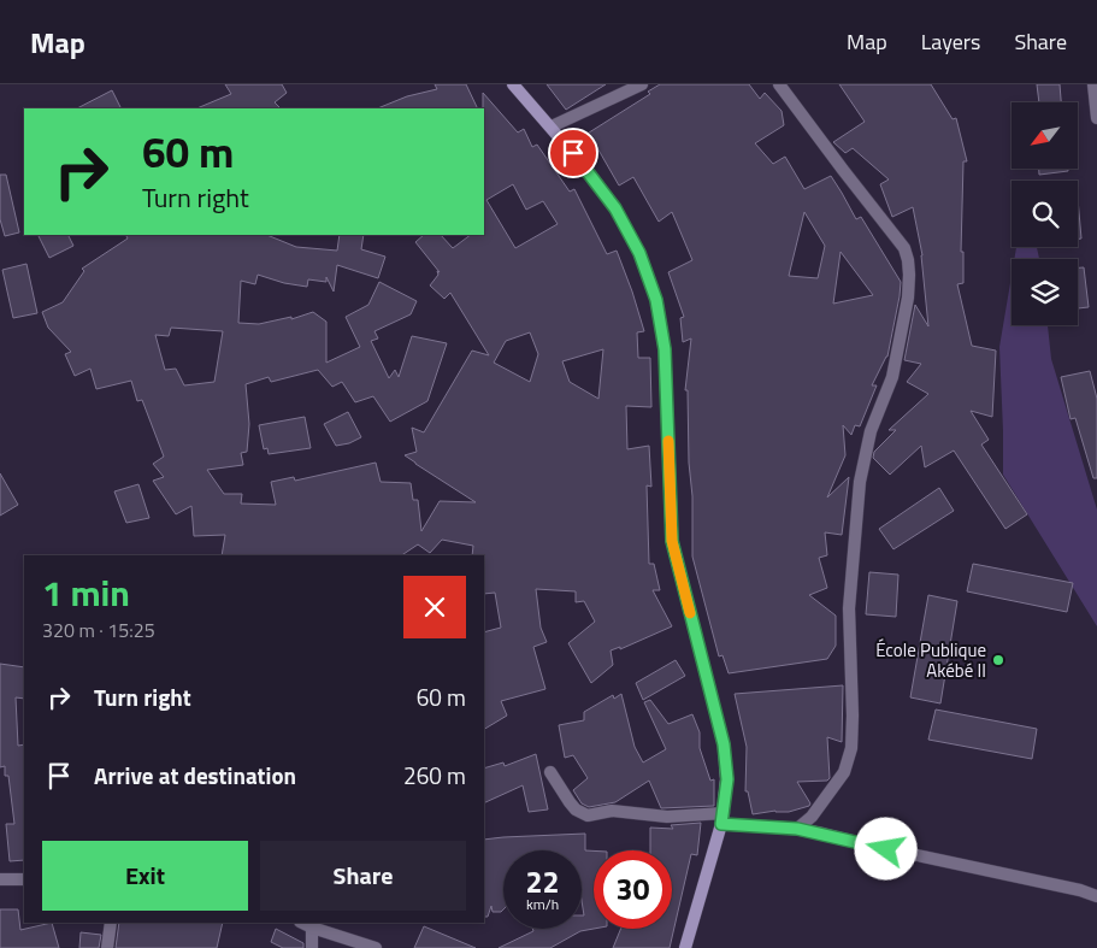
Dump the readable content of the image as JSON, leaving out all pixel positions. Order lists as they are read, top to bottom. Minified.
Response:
{"places":["École Publique Akébé II"],"north":"bottom left","page":{"header":"Map","nav":["Map","Layers","Share"],"turn":["60 m","Turn right"],"heading":["1 min","320 m · 15:25"],"list":[{"name":"Turn right","value":"60 m"},{"name":"Arrive at destination","value":"260 m"}],"buttons":["Exit","Share"],"speed":"22 km/h","limit":"30"}}
